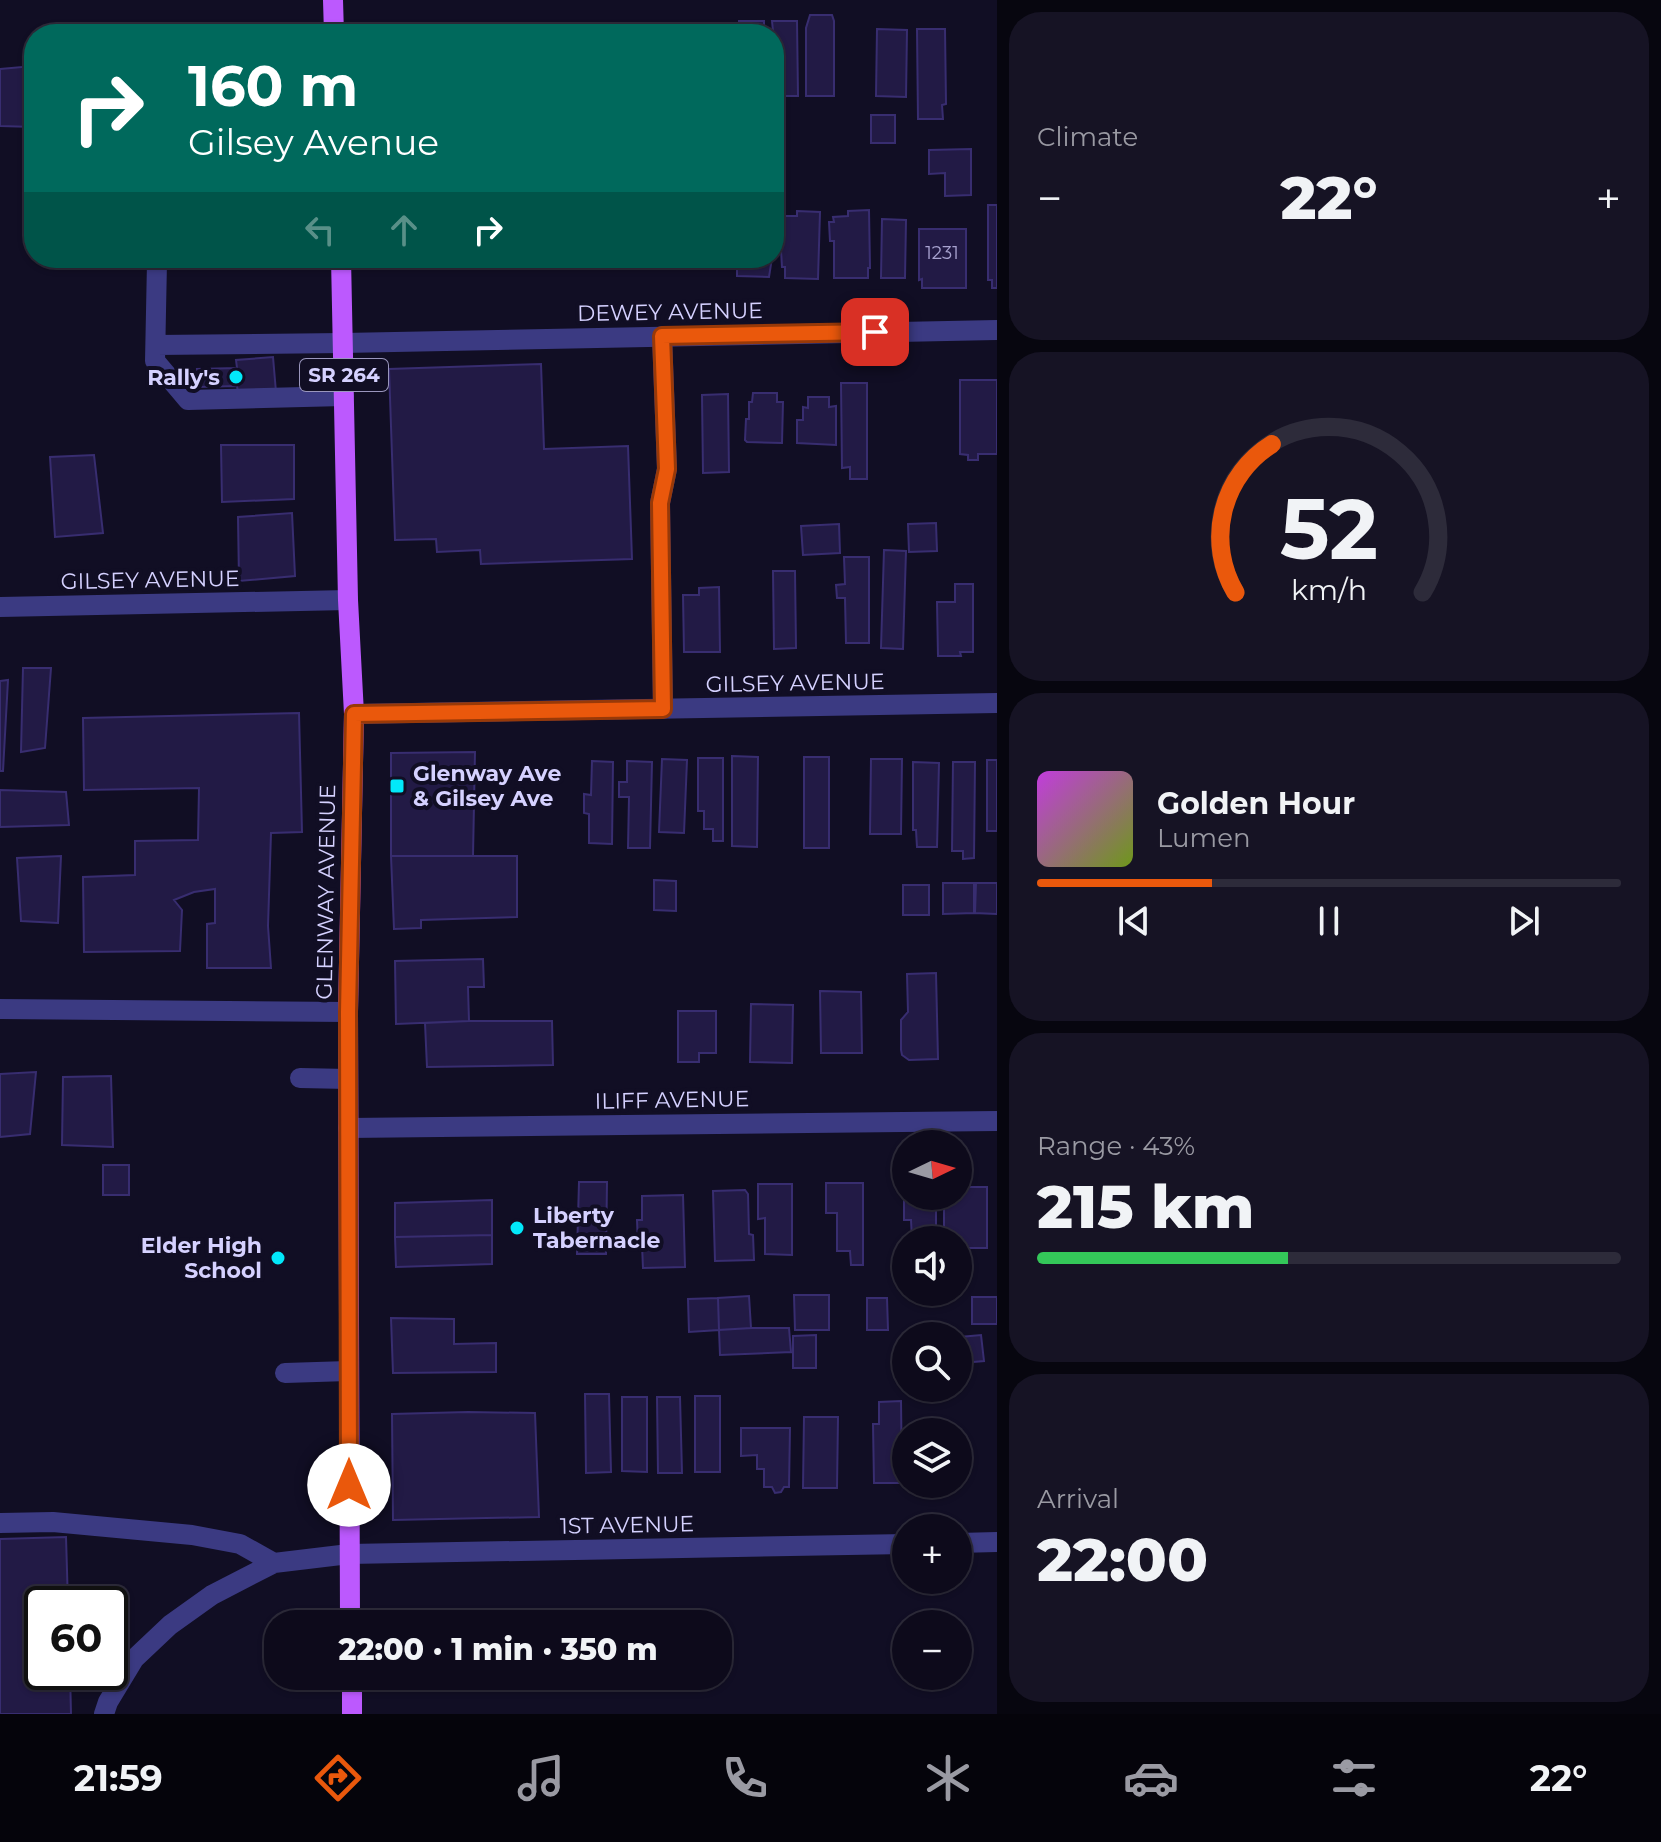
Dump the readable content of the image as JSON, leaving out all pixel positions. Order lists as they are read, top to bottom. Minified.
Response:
{"streets":{"main road":["SR 264","GLENWAY AVENUE"],"street":["DEWEY AVENUE","GILSEY AVENUE","ILIFF AVENUE","1ST AVENUE"]},"crossings":[["DEWEY AVENUE","GLENWAY AVENUE"],["GILSEY AVENUE","GLENWAY AVENUE"],["GLENWAY AVENUE","ILIFF AVENUE"],["GLENWAY AVENUE","1ST AVENUE"]],"places":{"other":["Rally's","Liberty Tabernacle","Elder High School"],"transit":["Glenway Ave & Gilsey Ave"]},"house_numbers":["1231"],"north":"right","page":{"tile":["Climate",["Range · 43%","215 km"],["Arrival","22:00"]],"turn":["160 m","Gilsey Avenue"],"heat":["−","22°","+"],"song":["Golden Hour","Lumen"],"map_buttons":["+","−"],"limit":"60","trip":"22:00 · 1 min · 350 m","tabs":["21:59","22°"],"gauge":["52","km/h"]}}
